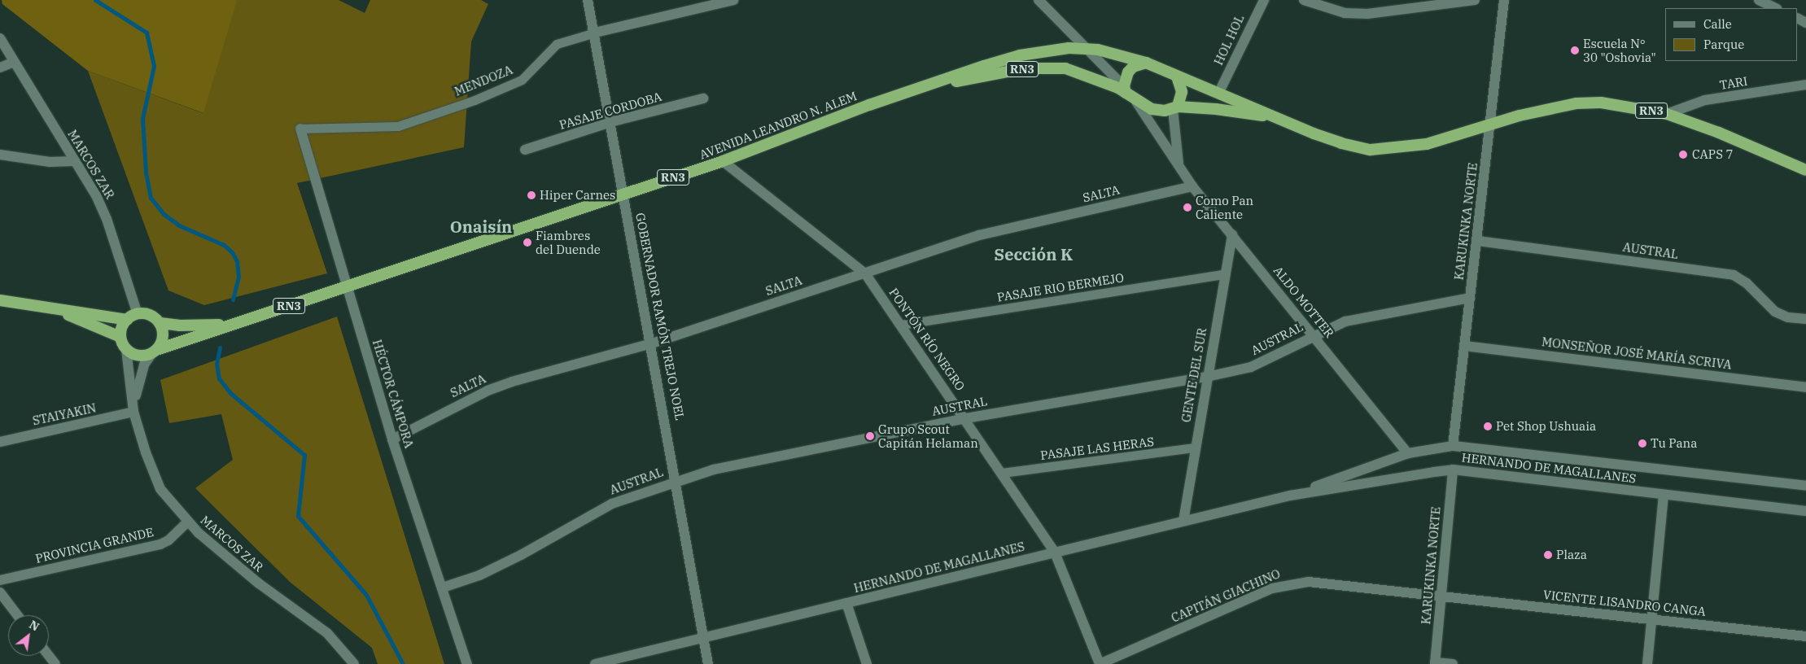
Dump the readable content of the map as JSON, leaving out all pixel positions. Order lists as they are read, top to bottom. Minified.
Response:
{"streets":{"highway":["RN3","AVENIDA LEANDRO N. ALEM"],"street":["HOL HOL","MENDOZA","TARI","PASAJE CORDOBA","MARCOS ZAR","SALTA","KARUKINKA NORTE","AUSTRAL","PASAJE RIO BERMEJO","ALDO MOTTER","GOBERNADOR RAMÓN TREJO NOEL","PONTÓN RÍO NEGRO","MONSEÑOR JOSÉ MARÍA SCRIVA","GENTE DEL SUR","HÉCTOR CÁMPORA","STAIYAKIN","PASAJE LAS HERAS","HERNANDO DE MAGALLANES","PROVINCIA GRANDE","CAPITÁN GIACHINO","VICENTE LISANDRO CANGA"]},"crossings":[["HOL HOL","AVENIDA LEANDRO N. ALEM"],["MENDOZA","GOBERNADOR RAMÓN TREJO NOEL"],["MENDOZA","HÉCTOR CÁMPORA"],["TARI","AVENIDA LEANDRO N. ALEM"],["PASAJE CORDOBA","GOBERNADOR RAMÓN TREJO NOEL"],["AVENIDA LEANDRO N. ALEM","MARCOS ZAR"],["AVENIDA LEANDRO N. ALEM","KARUKINKA NORTE"],["AVENIDA LEANDRO N. ALEM","ALDO MOTTER"],["AVENIDA LEANDRO N. ALEM","GOBERNADOR RAMÓN TREJO NOEL"],["AVENIDA LEANDRO N. ALEM","PONTÓN RÍO NEGRO"],["AVENIDA LEANDRO N. ALEM","HÉCTOR CÁMPORA"],["MARCOS ZAR","STAIYAKIN"],["MARCOS ZAR","PROVINCIA GRANDE"],["SALTA","ALDO MOTTER"],["SALTA","GOBERNADOR RAMÓN TREJO NOEL"],["SALTA","PONTÓN RÍO NEGRO"],["SALTA","HÉCTOR CÁMPORA"],["KARUKINKA NORTE","AUSTRAL"],["KARUKINKA NORTE","MONSEÑOR JOSÉ MARÍA SCRIVA"],["KARUKINKA NORTE","HERNANDO DE MAGALLANES"],["KARUKINKA NORTE","CAPITÁN GIACHINO"],["KARUKINKA NORTE","VICENTE LISANDRO CANGA"],["AUSTRAL","ALDO MOTTER"],["AUSTRAL","GOBERNADOR RAMÓN TREJO NOEL"],["AUSTRAL","PONTÓN RÍO NEGRO"],["AUSTRAL","GENTE DEL SUR"],["AUSTRAL","HÉCTOR CÁMPORA"],["PASAJE RIO BERMEJO","PONTÓN RÍO NEGRO"],["PASAJE RIO BERMEJO","GENTE DEL SUR"],["ALDO MOTTER","GENTE DEL SUR"],["ALDO MOTTER","HERNANDO DE MAGALLANES"],["GOBERNADOR RAMÓN TREJO NOEL","HERNANDO DE MAGALLANES"],["PONTÓN RÍO NEGRO","PASAJE LAS HERAS"],["PONTÓN RÍO NEGRO","HERNANDO DE MAGALLANES"],["PONTÓN RÍO NEGRO","CAPITÁN GIACHINO"],["GENTE DEL SUR","PASAJE LAS HERAS"],["GENTE DEL SUR","HERNANDO DE MAGALLANES"],["CAPITÁN GIACHINO","VICENTE LISANDRO CANGA"]],"districts":["Onaisín","Sección K"],"places":["Escuela N° 30 \"Oshovia\"","CAPS 7","Hiper Carnes","Como Pan Caliente","Fiambres del Duende","Pet Shop Ushuaia","Grupo Scout Capitán Helaman","Tu Pana","Plaza"],"legend":["Calle","Parque"],"north":"top right"}
